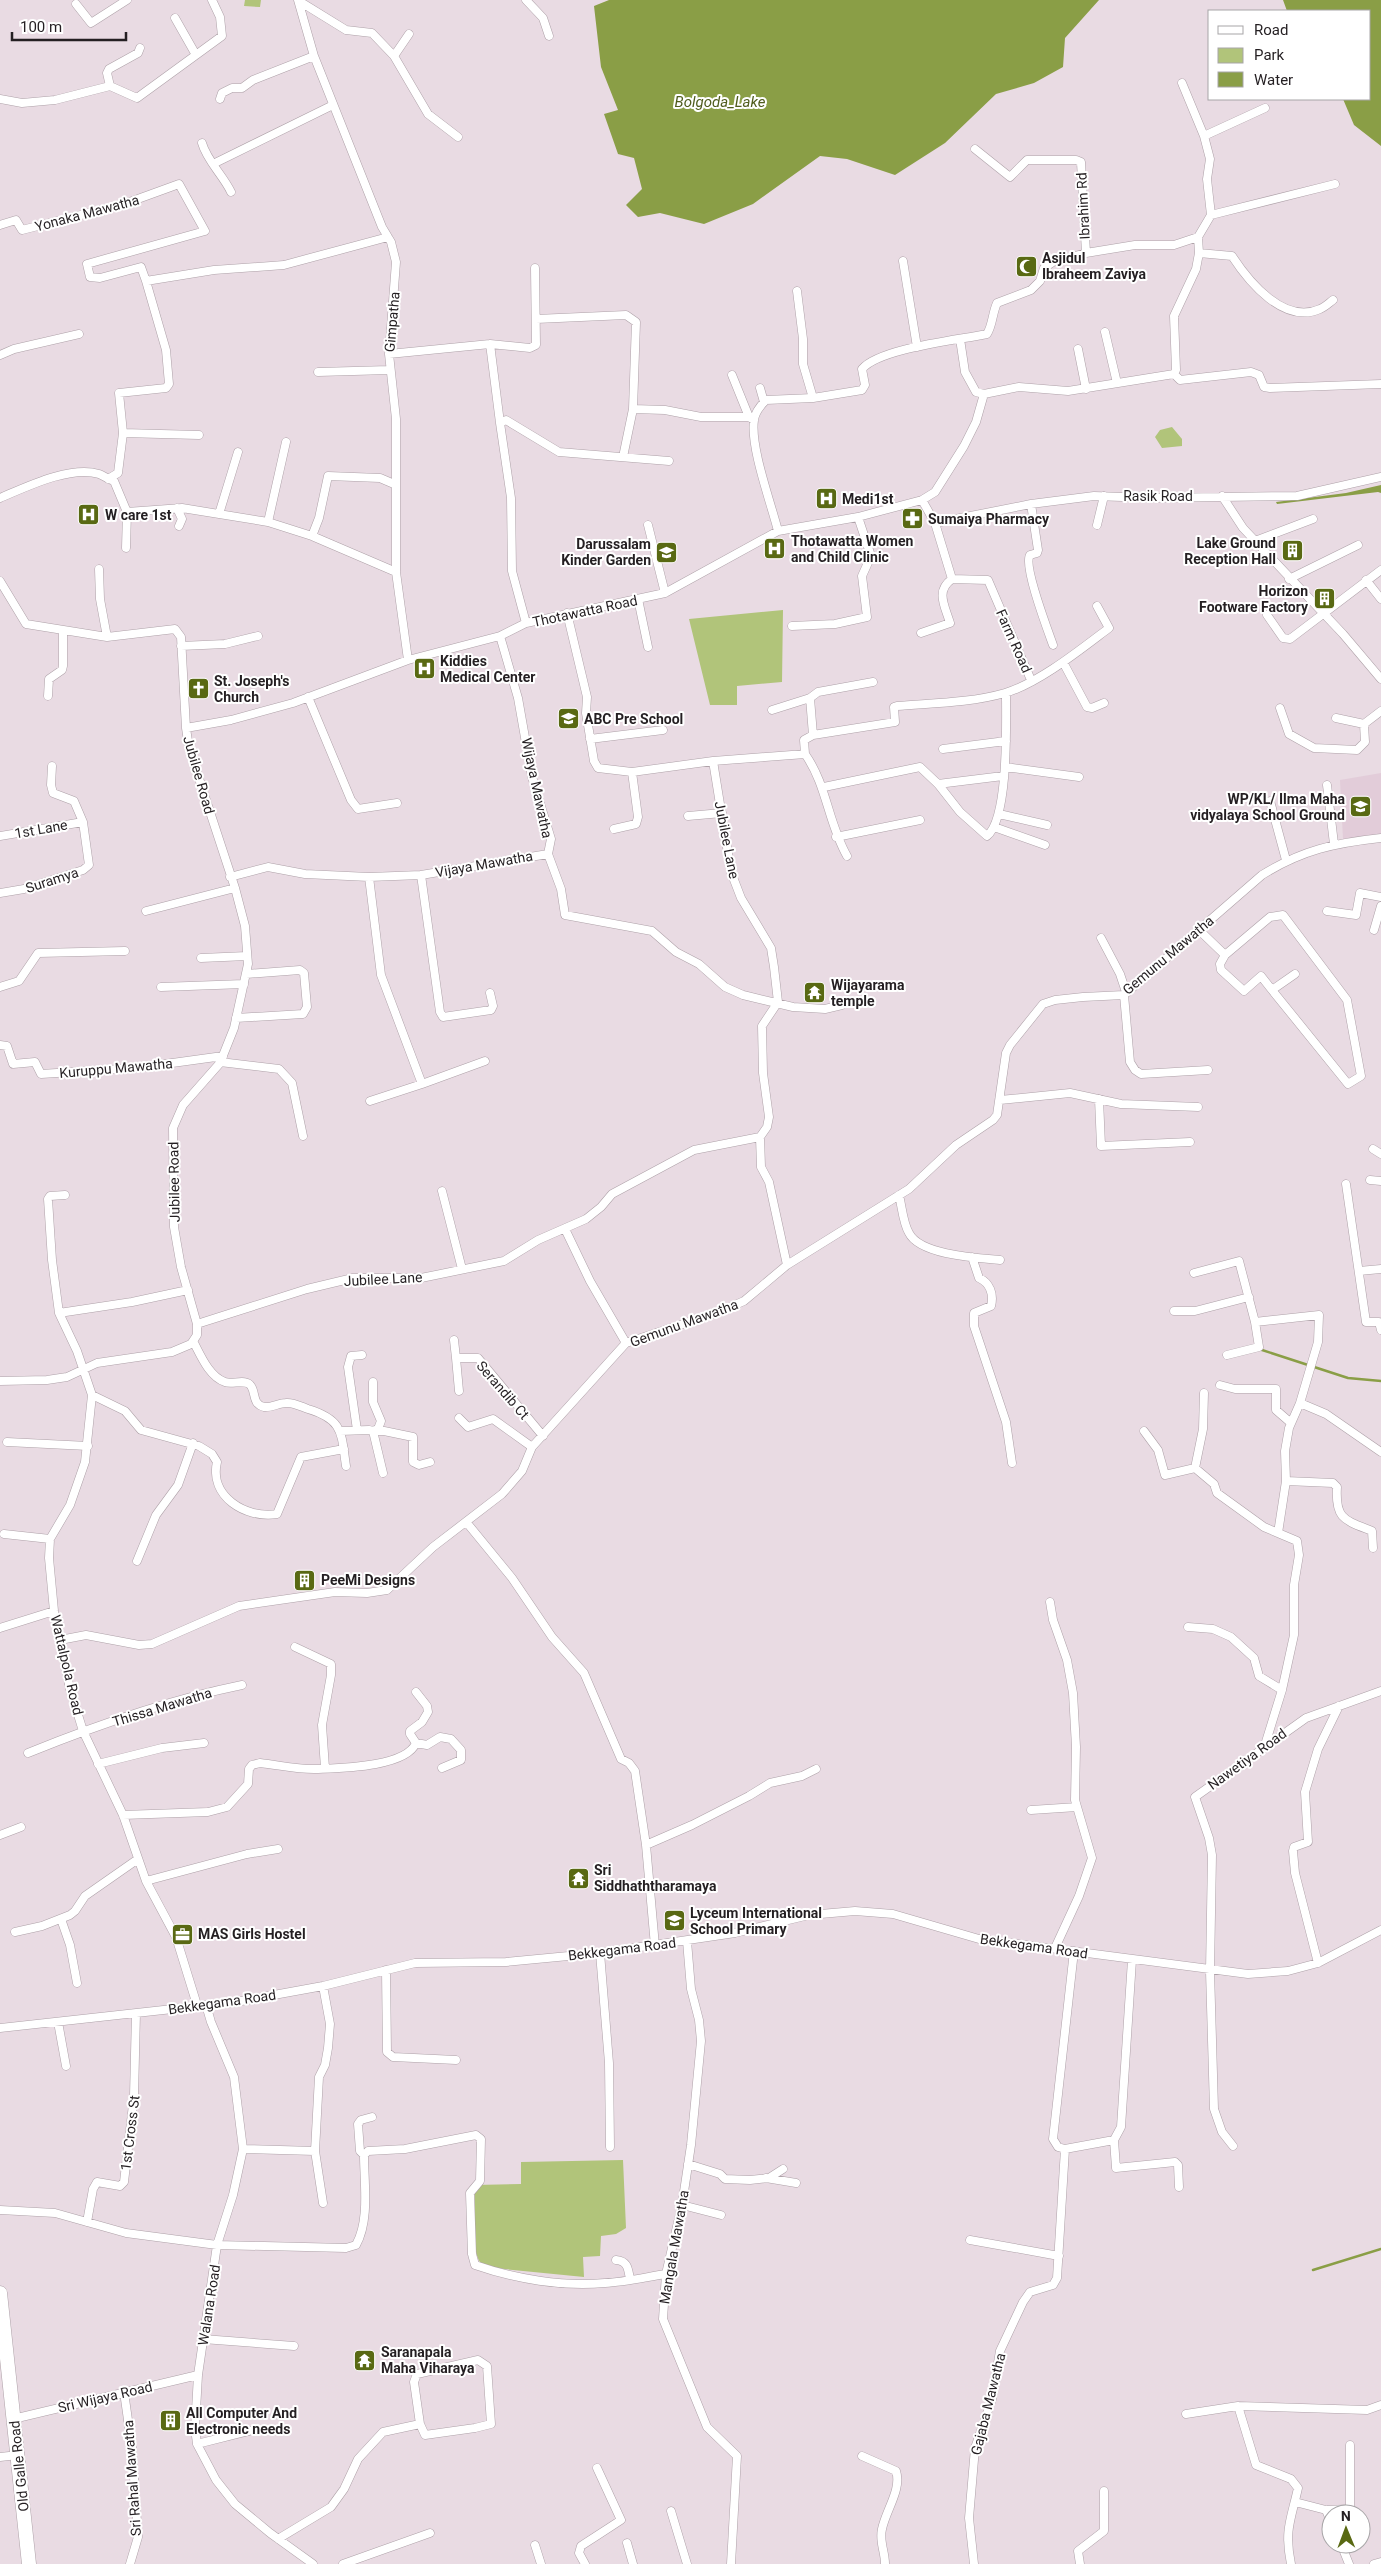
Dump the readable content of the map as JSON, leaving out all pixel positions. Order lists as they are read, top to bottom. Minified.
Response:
{"streets":{"highway":["Old Galle Road"],"street":["Ibrahim Rd","Yonaka Mawatha","Gimpatha","Rasik Road","Thotawatta Road","Farm Road","Jubilee Road","Wijaya Mawatha","1st Lane","Jubilee Lane","Vijaya Mawatha","Suramya","Gemunu Mawatha","Kuruppu Mawatha","Serandib Ct","Wattalpola Road","Thissa Mawatha","Nawetiya Road","Bekkegama Road","1st Cross St","Mangala Mawatha","Walana Road","Sri Wijaya Road","Gajaba Mawatha","Sri Rahal Mawatha"]},"crossings":[["Gimpatha","Thotawatta Road"],["Thotawatta Road","Jubilee Road"],["Thotawatta Road","Wijaya Mawatha"],["Jubilee Road","Jubilee Lane"],["Jubilee Road","Vijaya Mawatha"],["Jubilee Road","Kuruppu Mawatha"],["Wijaya Mawatha","Jubilee Lane"],["Wijaya Mawatha","Vijaya Mawatha"],["1st Lane","Suramya"],["Gemunu Mawatha","Serandib Ct"],["Gemunu Mawatha","Wattalpola Road"],["Wattalpola Road","Thissa Mawatha"],["Wattalpola Road","Bekkegama Road"],["Nawetiya Road","Bekkegama Road"],["Bekkegama Road","1st Cross St"],["Bekkegama Road","Mangala Mawatha"],["Bekkegama Road","Walana Road"],["Walana Road","Sri Wijaya Road"],["Sri Wijaya Road","Old Galle Road"],["Sri Wijaya Road","Sri Rahal Mawatha"]],"water":["Bolgoda_Lake"],"places":{"mosque":["Asjidul Ibraheem Zaviya"],"hospital":["Medi1st","W care 1st","Thotawatta Women and Child Clinic","Kiddies Medical Center"],"pharmacy":["Sumaiya Pharmacy"],"building":["Lake Ground Reception Hall","Horizon Footware Factory","PeeMi Designs","All Computer And Electronic needs"],"school or university":["Darussalam Kinder Garden","ABC Pre School","WP/KL/ Ilma Maha vidyalaya School Ground","Lyceum International School Primary"],"church":["St. Joseph's Church"],"temple":["Wijayarama temple","Sri Siddhaththaramaya","Saranapala Maha Viharaya"],"office":["MAS Girls Hostel"]},"legend":["Road","Park","Water"],"scale_bar":"100 m","north":"top"}
